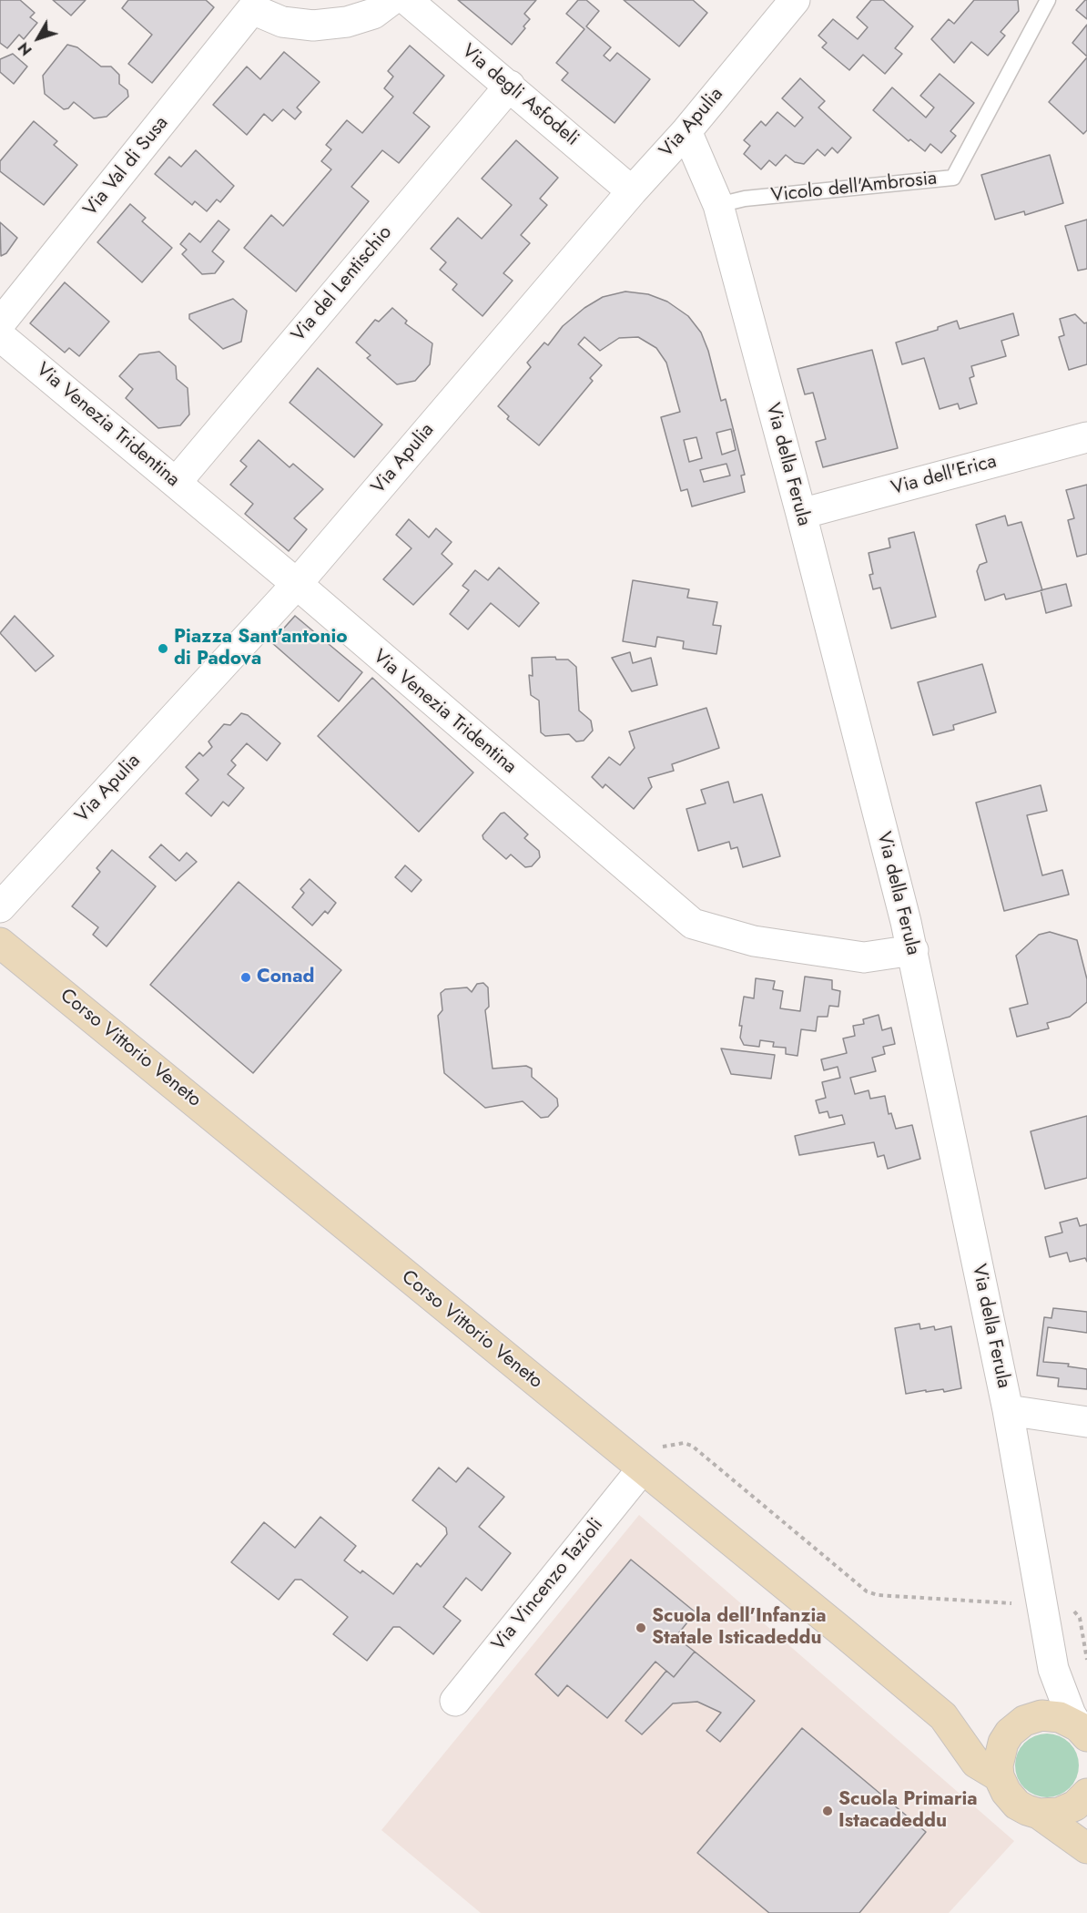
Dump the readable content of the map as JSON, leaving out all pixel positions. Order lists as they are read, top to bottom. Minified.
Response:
{"streets":{"main road":["Corso Vittorio Veneto"],"street":["Via degli Asfodeli","Via Apulia","Via Val di Susa","Via del Lentischio","Via Venezia Tridentina","Via della Ferula","Via dell'Erica","Via Vincenzo Tazioli"],"lane":["Vicolo dell'Ambrosia"]},"crossings":[["Via degli Asfodeli","Via Apulia"],["Via degli Asfodeli","Via del Lentischio"],["Via Apulia","Via Venezia Tridentina"],["Via Apulia","Via della Ferula"],["Vicolo dell'Ambrosia","Via della Ferula"],["Via del Lentischio","Via Venezia Tridentina"],["Via Venezia Tridentina","Via della Ferula"],["Via della Ferula","Via dell'Erica"],["Corso Vittorio Veneto","Via Vincenzo Tazioli"]],"places":["Piazza Sant'antonio di Padova","Conad","Scuola dell'Infanzia Statale Isticadeddu","Scuola Primaria Istacadeddu"],"north":"bottom left"}
